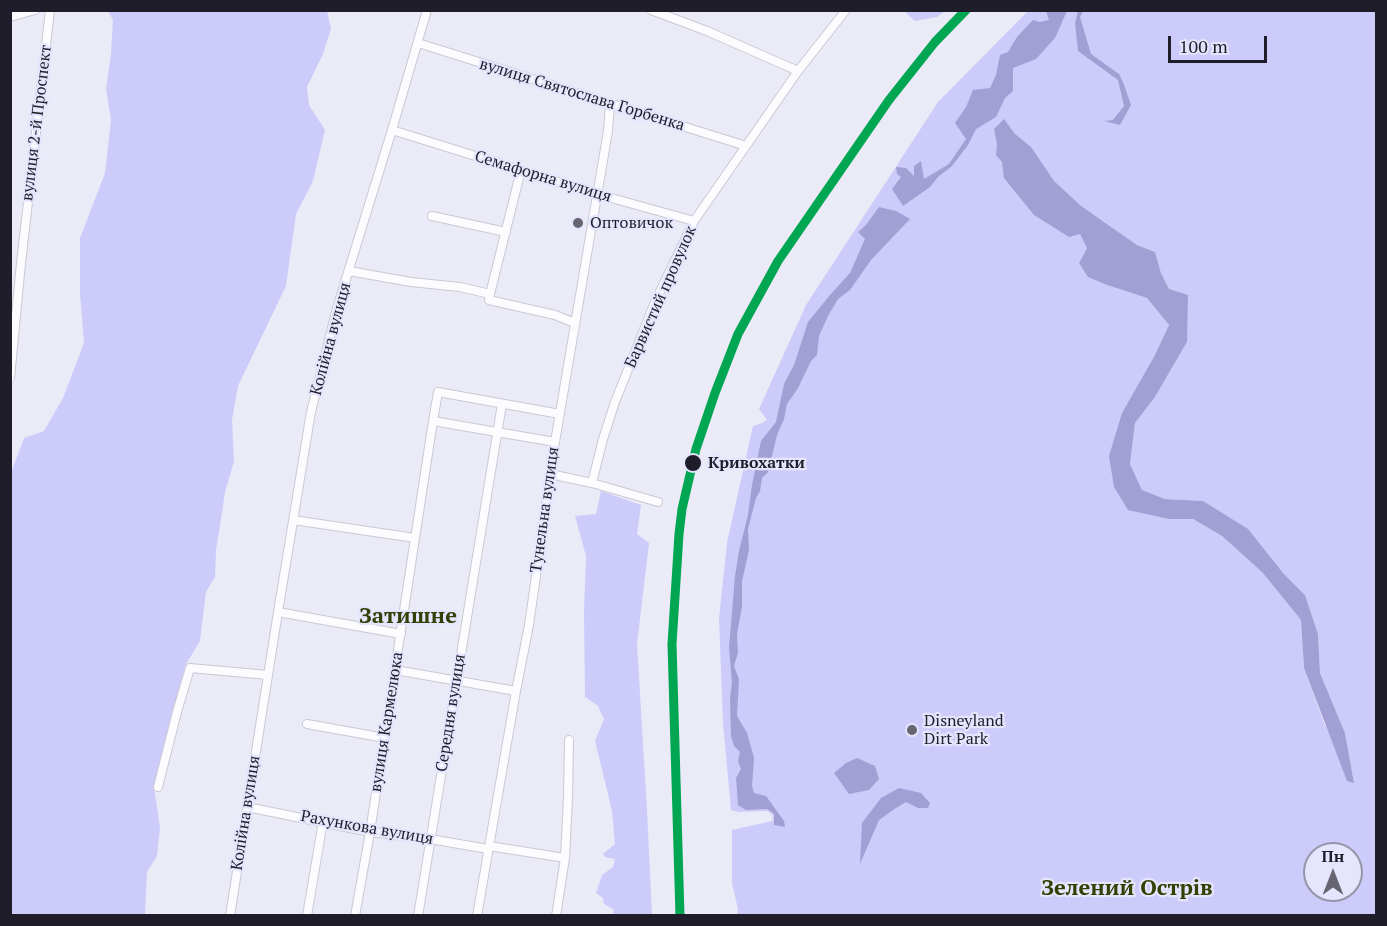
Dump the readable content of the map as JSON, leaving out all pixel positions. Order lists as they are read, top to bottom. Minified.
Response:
{"streets":{"street":["вулиця Святослава Горбенка","вулиця 2-й Проспект","Семафорна вулиця","Барвистий провулок","Колійна вулиця","Тунельна вулиця","Середня вулиця","вулиця Кармелюка","Рахункова вулиця"]},"crossings":[["вулиця Святослава Горбенка","Барвистий провулок"],["вулиця Святослава Горбенка","Колійна вулиця"],["вулиця Святослава Горбенка","Тунельна вулиця"],["Семафорна вулиця","Барвистий провулок"],["Семафорна вулиця","Колійна вулиця"],["Семафорна вулиця","Тунельна вулиця"],["Колійна вулиця","Рахункова вулиця"],["Тунельна вулиця","Рахункова вулиця"],["Середня вулиця","вулиця Кармелюка"],["Середня вулиця","Рахункова вулиця"],["вулиця Кармелюка","Рахункова вулиця"]],"districts":["Затишне","Зелений Острів"],"places":["Оптовичок","Кривохатки","Disneyland Dirt Park"],"scale_bar":"100 m","north":"top"}
